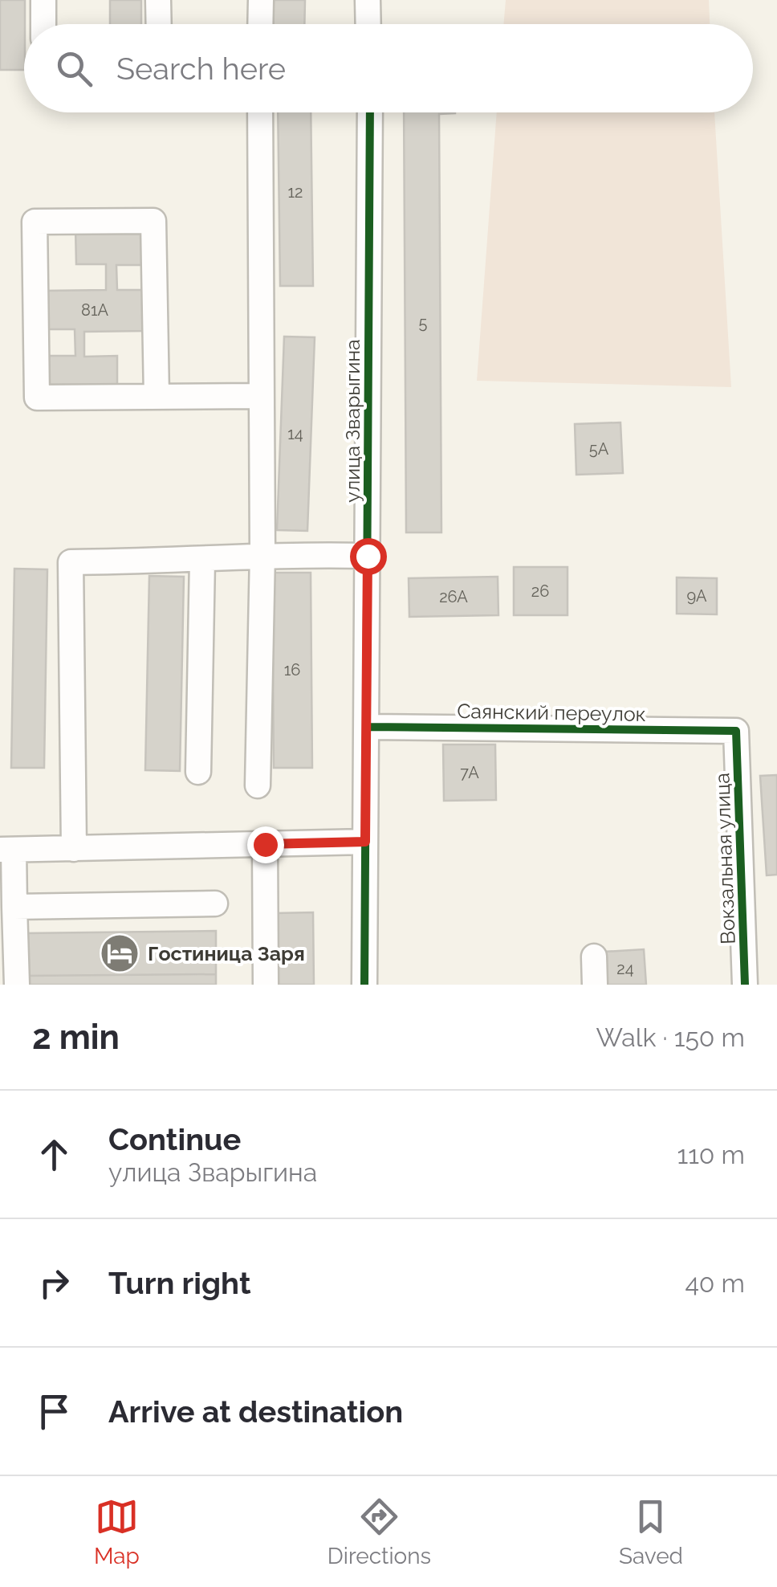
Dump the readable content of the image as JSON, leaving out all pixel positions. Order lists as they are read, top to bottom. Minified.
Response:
{"streets":{"street":["улица Зварыгина","Саянский переулок","Вокзальная улица"]},"crossings":[["улица Зварыгина","Саянский переулок"],["Саянский переулок","Вокзальная улица"]],"places":{"hotel":["Гостиница Заря"]},"house_numbers":["12","81А","5","14","5А","26","9А","26А","16","7А","24"],"page":{"search":"Search here","heading":["2 min","Walk · 150 m"],"list":[["Continue","улица Зварыгина","110 m"],["Turn right","40 m"],"Arrive at destination"],"nav":["Map","Directions","Saved"]}}
